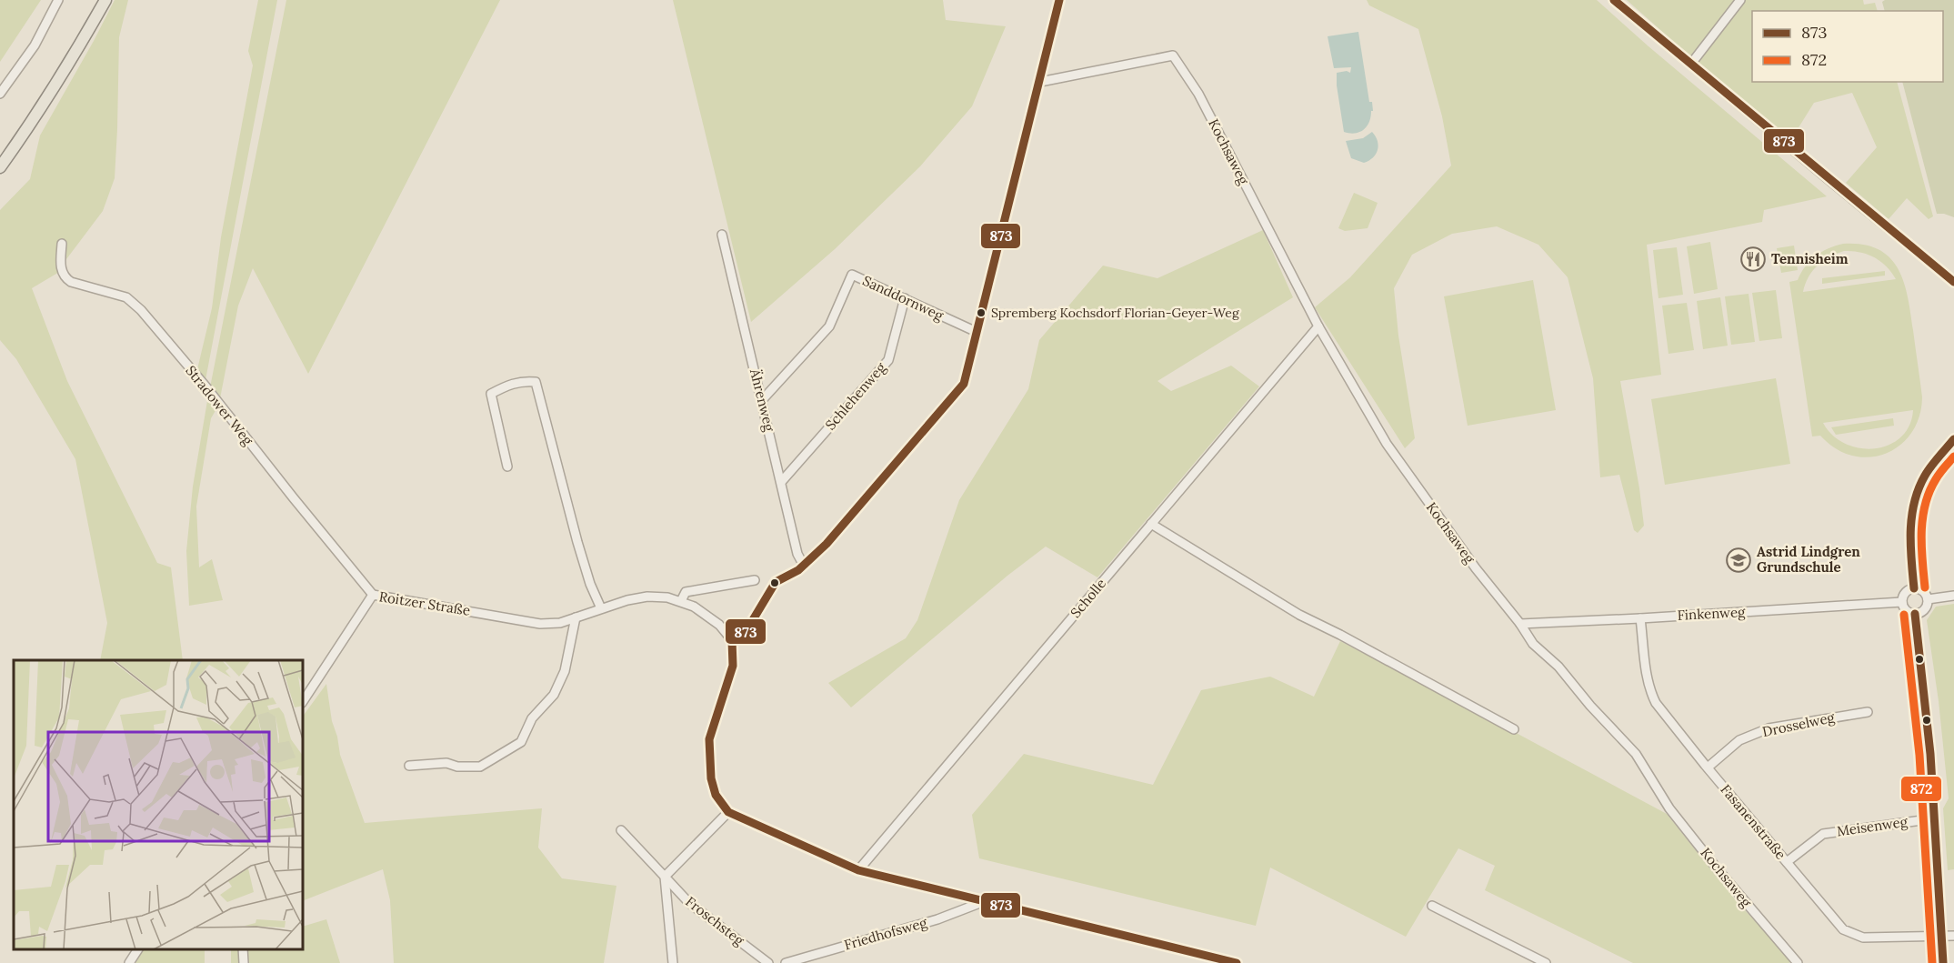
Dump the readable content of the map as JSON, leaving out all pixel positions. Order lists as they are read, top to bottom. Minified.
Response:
{"streets":{"street":["Kochsaweg","Sanddornweg","Schlehenweg","Ährenweg","Stradower Weg","Scholle","Roitzer Straße","Finkenweg","Drosselweg","Fasanenstraße","Meisenweg","Froschsteg","Friedhofsweg"]},"crossings":[["Kochsaweg","Scholle"],["Kochsaweg","Finkenweg"],["Sanddornweg","Schlehenweg"],["Sanddornweg","Ährenweg"],["Schlehenweg","Ährenweg"],["Stradower Weg","Roitzer Straße"],["Finkenweg","Fasanenstraße"],["Drosselweg","Fasanenstraße"],["Fasanenstraße","Meisenweg"]],"places":{"restaurant":["Tennisheim"],"other":["Spremberg Kochsdorf Florian-Geyer-Weg"],"school or university":["Astrid Lindgren Grundschule"]},"lines":["transit line 873","transit line 872"],"legend":["873","872"]}
